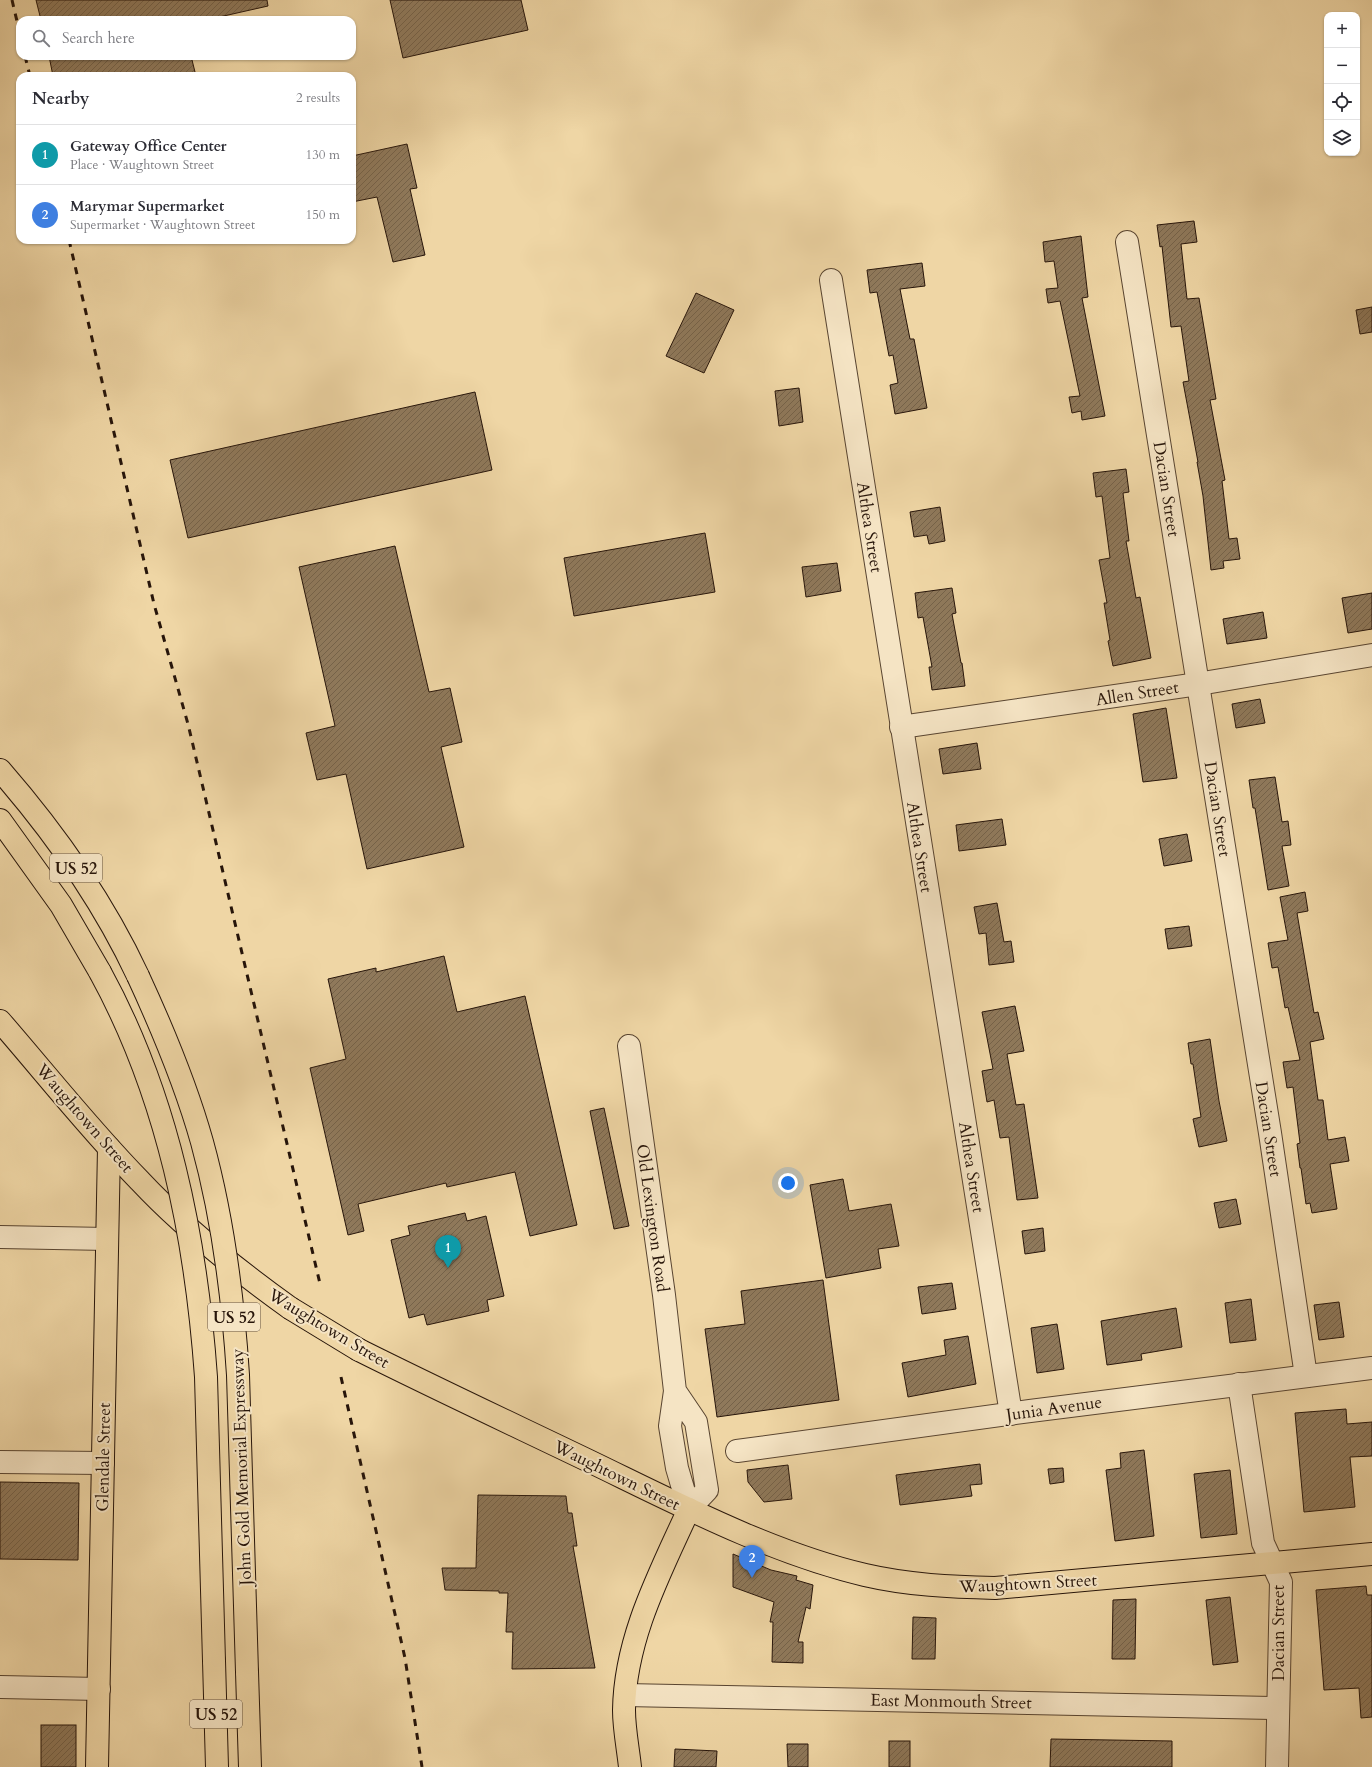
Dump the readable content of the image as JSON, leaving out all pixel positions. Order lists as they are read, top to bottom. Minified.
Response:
{"streets":{"main road":["US 52","Waughtown Street","Glendale Street","John Gold Memorial Expressway"],"street":["Dacian Street","Althea Street","Allen Street","Old Lexington Road","Junia Avenue","East Monmouth Street"]},"crossings":[["Dacian Street","Allen Street"],["Dacian Street","Waughtown Street"],["Dacian Street","Junia Avenue"],["Dacian Street","East Monmouth Street"],["Althea Street","Allen Street"],["Althea Street","Junia Avenue"],["Waughtown Street","Old Lexington Road"],["Waughtown Street","Glendale Street"]],"page":{"map_buttons":["+","−"],"search":"Search here","heading":["Nearby","2 results"],"list":[{"mark":"1","name":"Gateway Office Center","note":"Place · Waughtown Street","value":"130 m"},{"mark":"2","name":"Marymar Supermarket","note":"Supermarket · Waughtown Street","value":"150 m"}],"pins":["1","2"]}}
